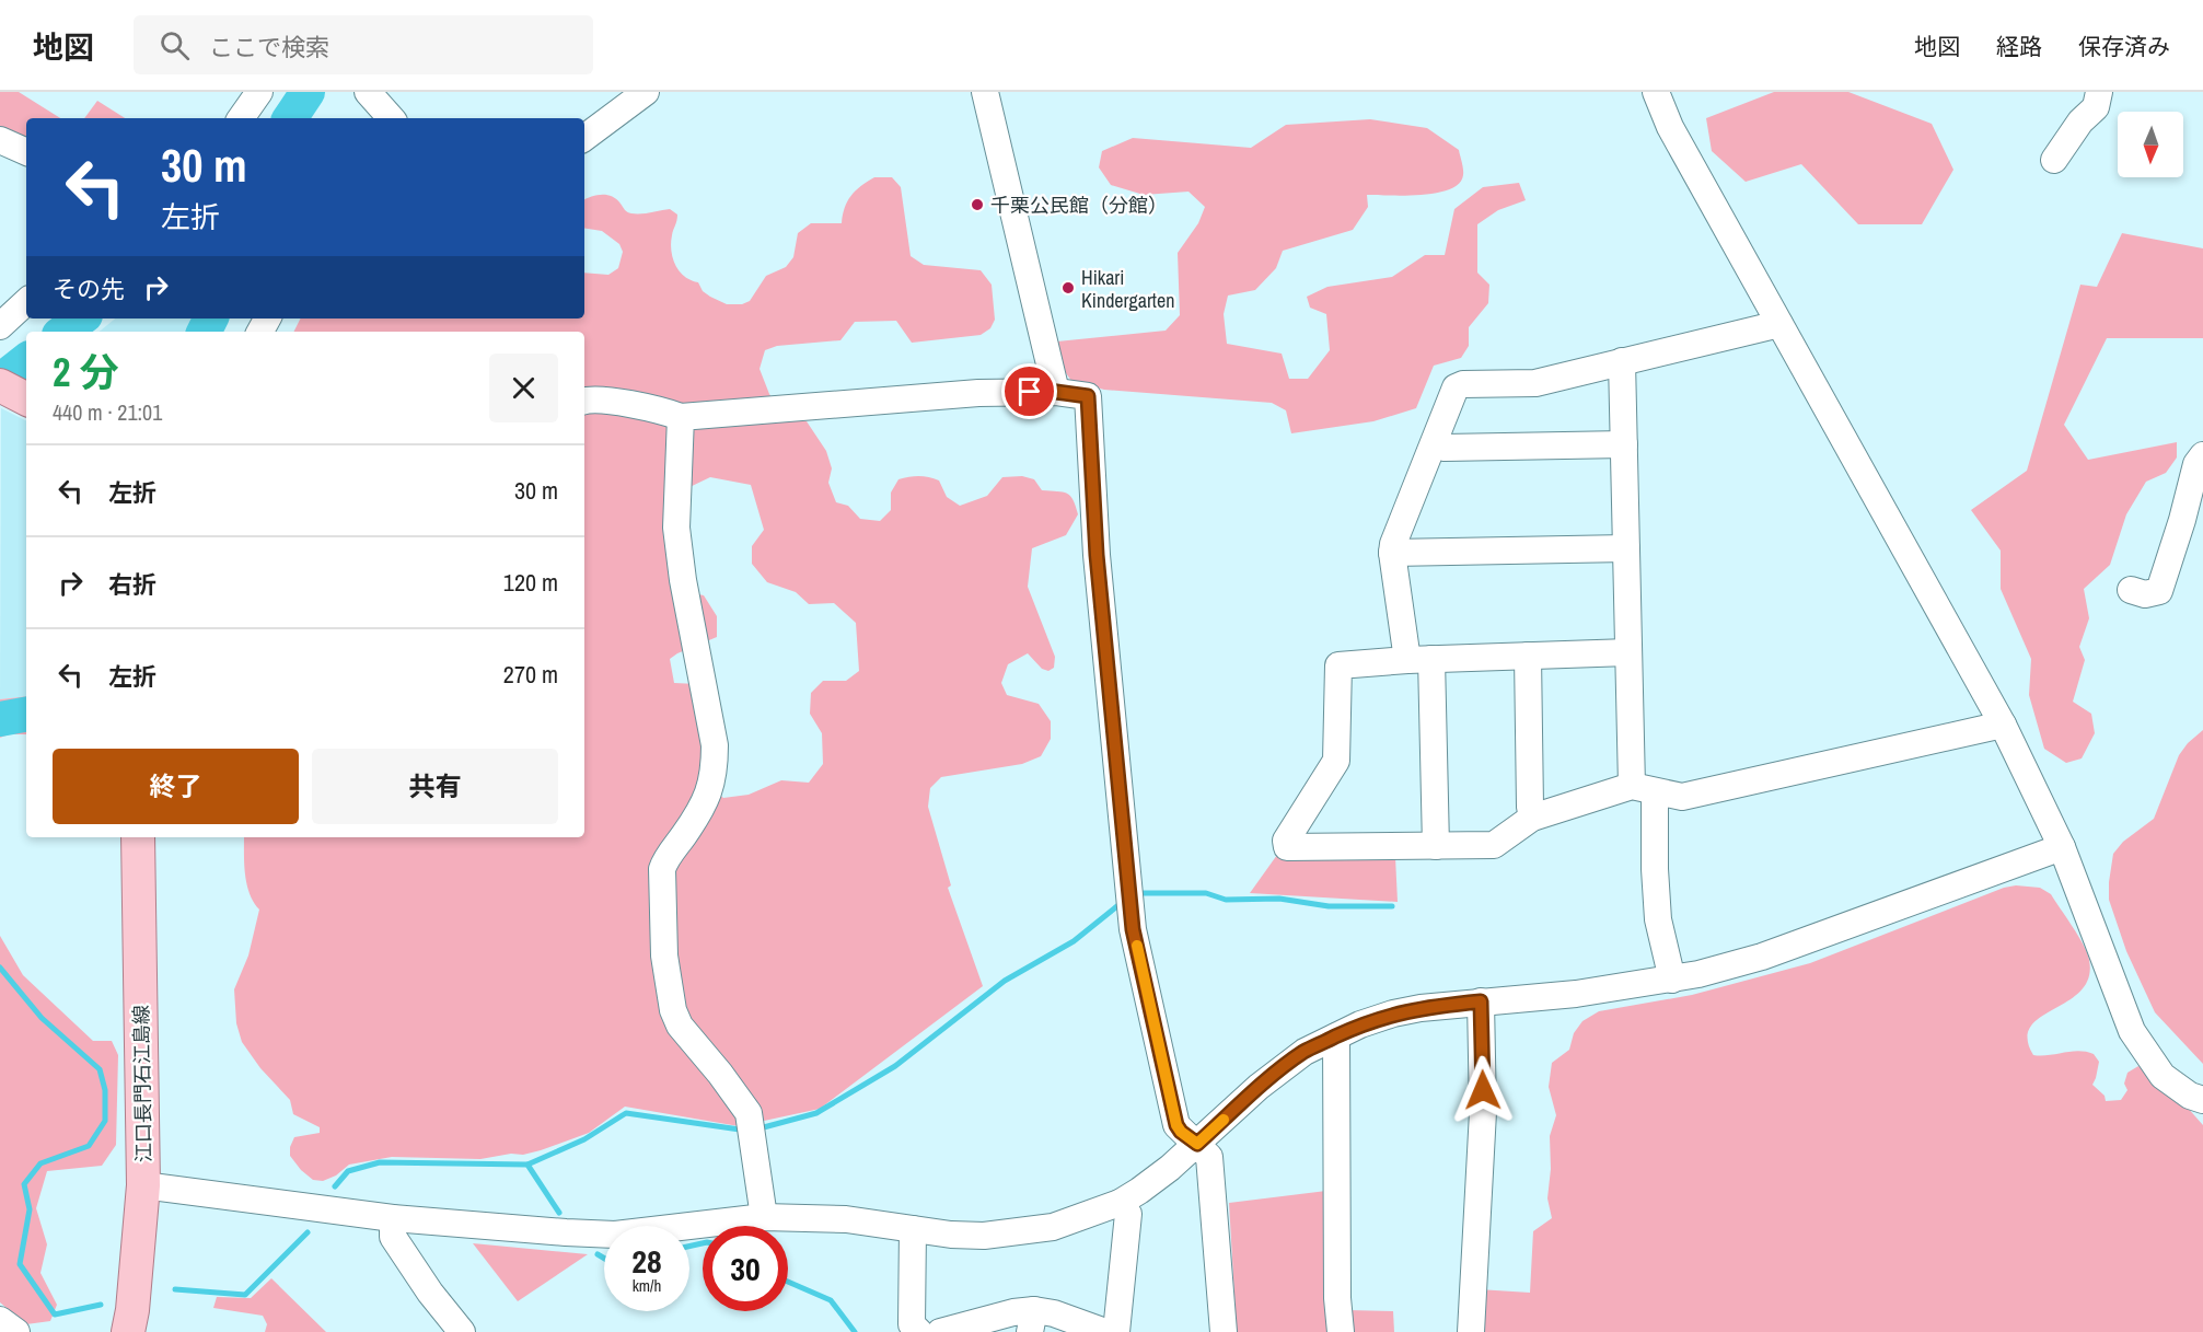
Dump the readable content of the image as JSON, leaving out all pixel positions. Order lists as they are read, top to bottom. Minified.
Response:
{"streets":{"main road":["江口長門石江島線"]},"places":["千栗公民館（分館）","Hikari Kindergarten"],"north":"bottom","page":{"header":"地図","search":"ここで検索","nav":["地図","経路","保存済み"],"turn":["30 m","左折"],"then":"その先","heading":["2 分","440 m · 21:01"],"list":[{"name":"左折","value":"30 m"},{"name":"右折","value":"120 m"},{"name":"左折","value":"270 m"}],"buttons":["終了","共有"],"speed":"28 km/h","limit":"30"}}
